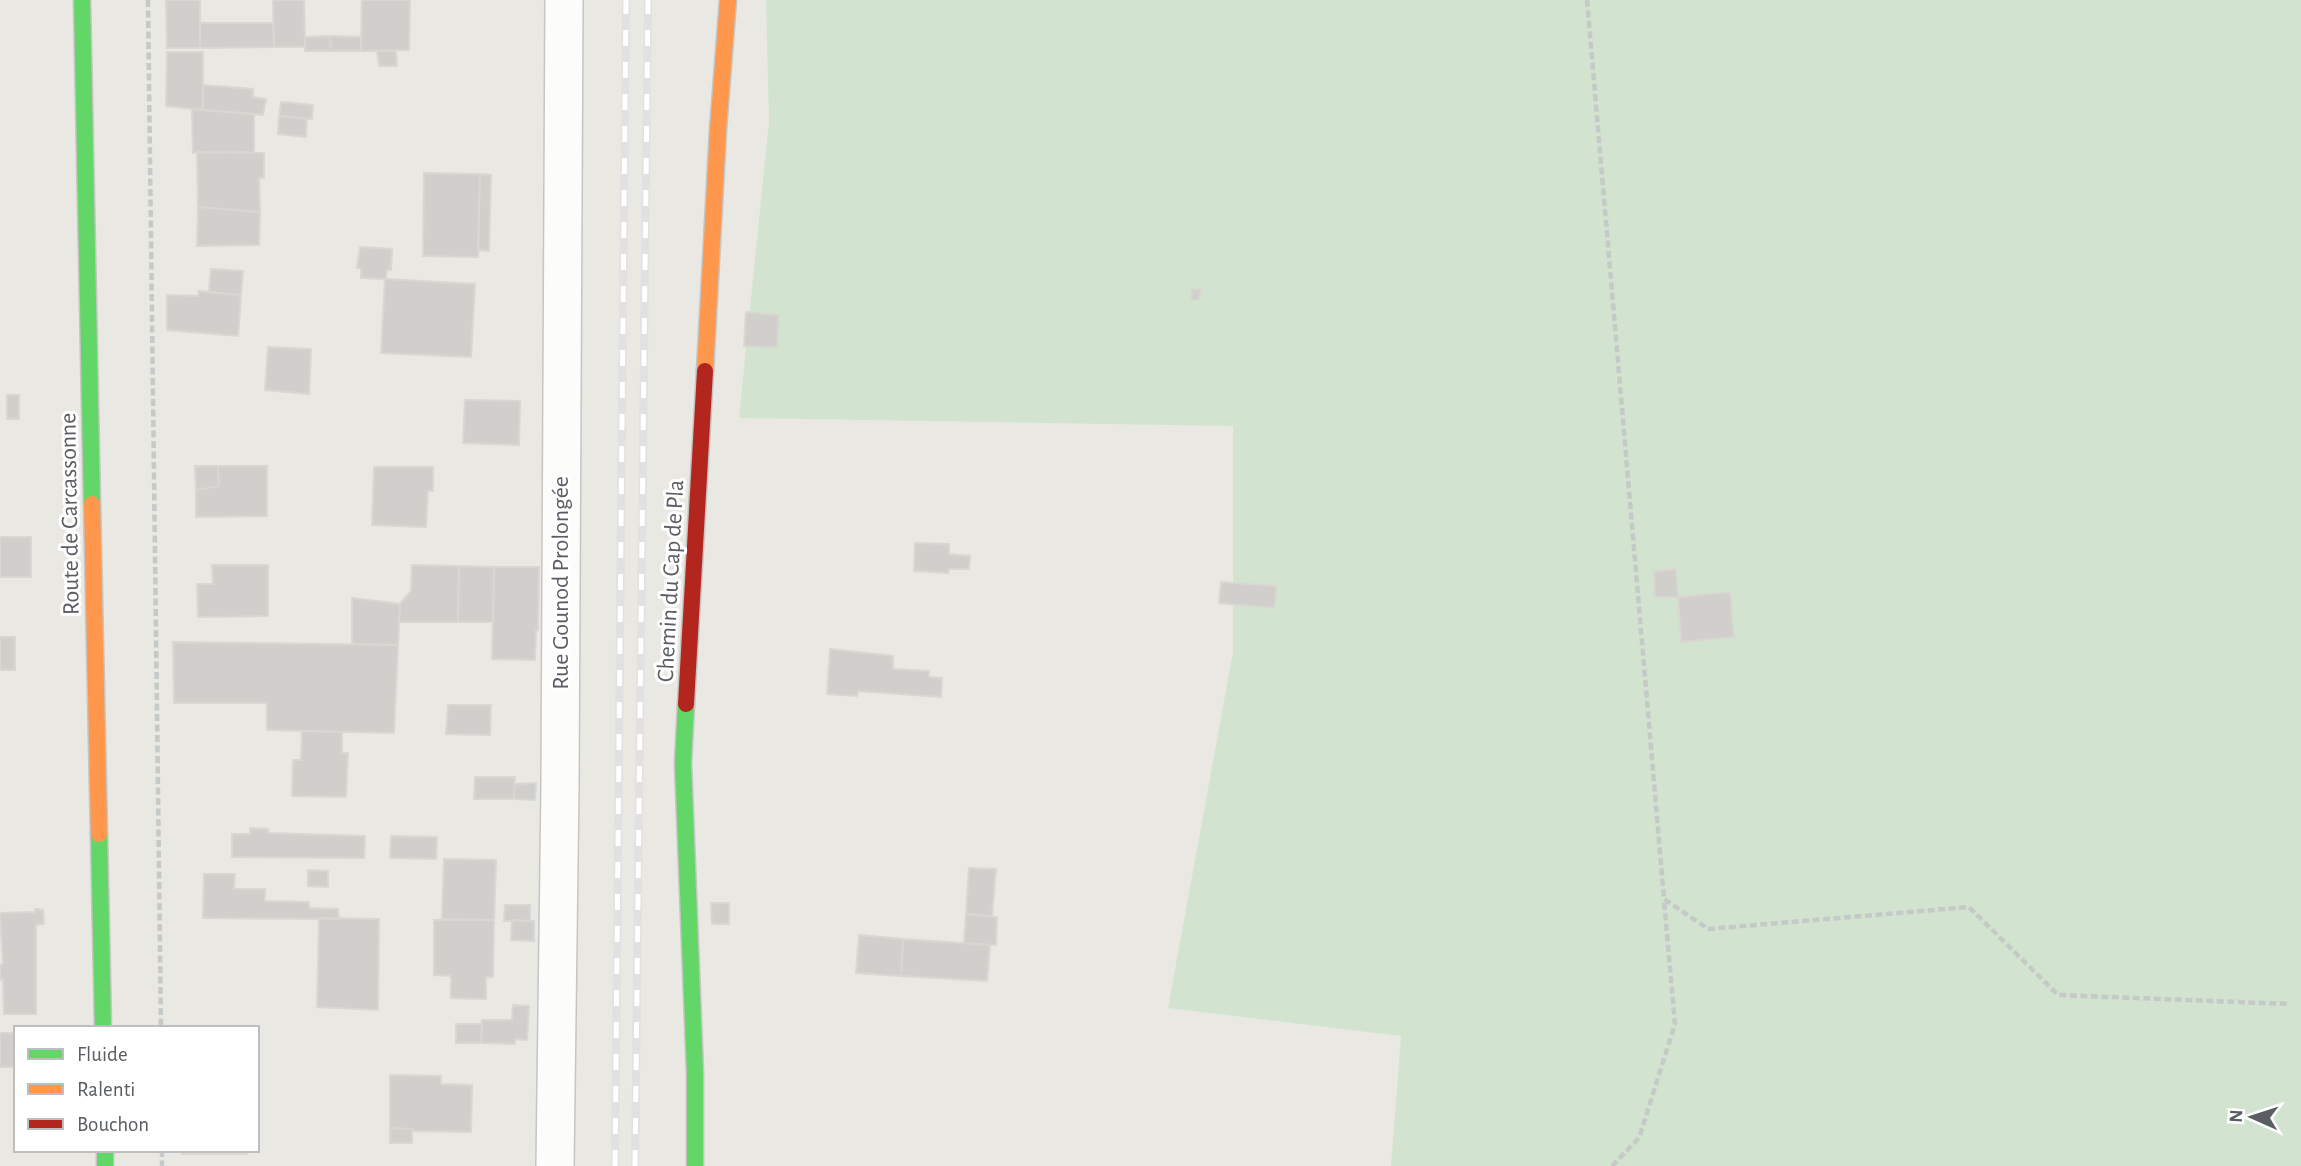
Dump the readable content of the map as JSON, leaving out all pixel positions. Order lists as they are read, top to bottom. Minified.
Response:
{"streets":{"street":["Route de Carcassonne","Chemin du Cap de Pla","Rue Gounod Prolongée"]},"legend":["Fluide","Ralenti","Bouchon"],"north":"left"}
